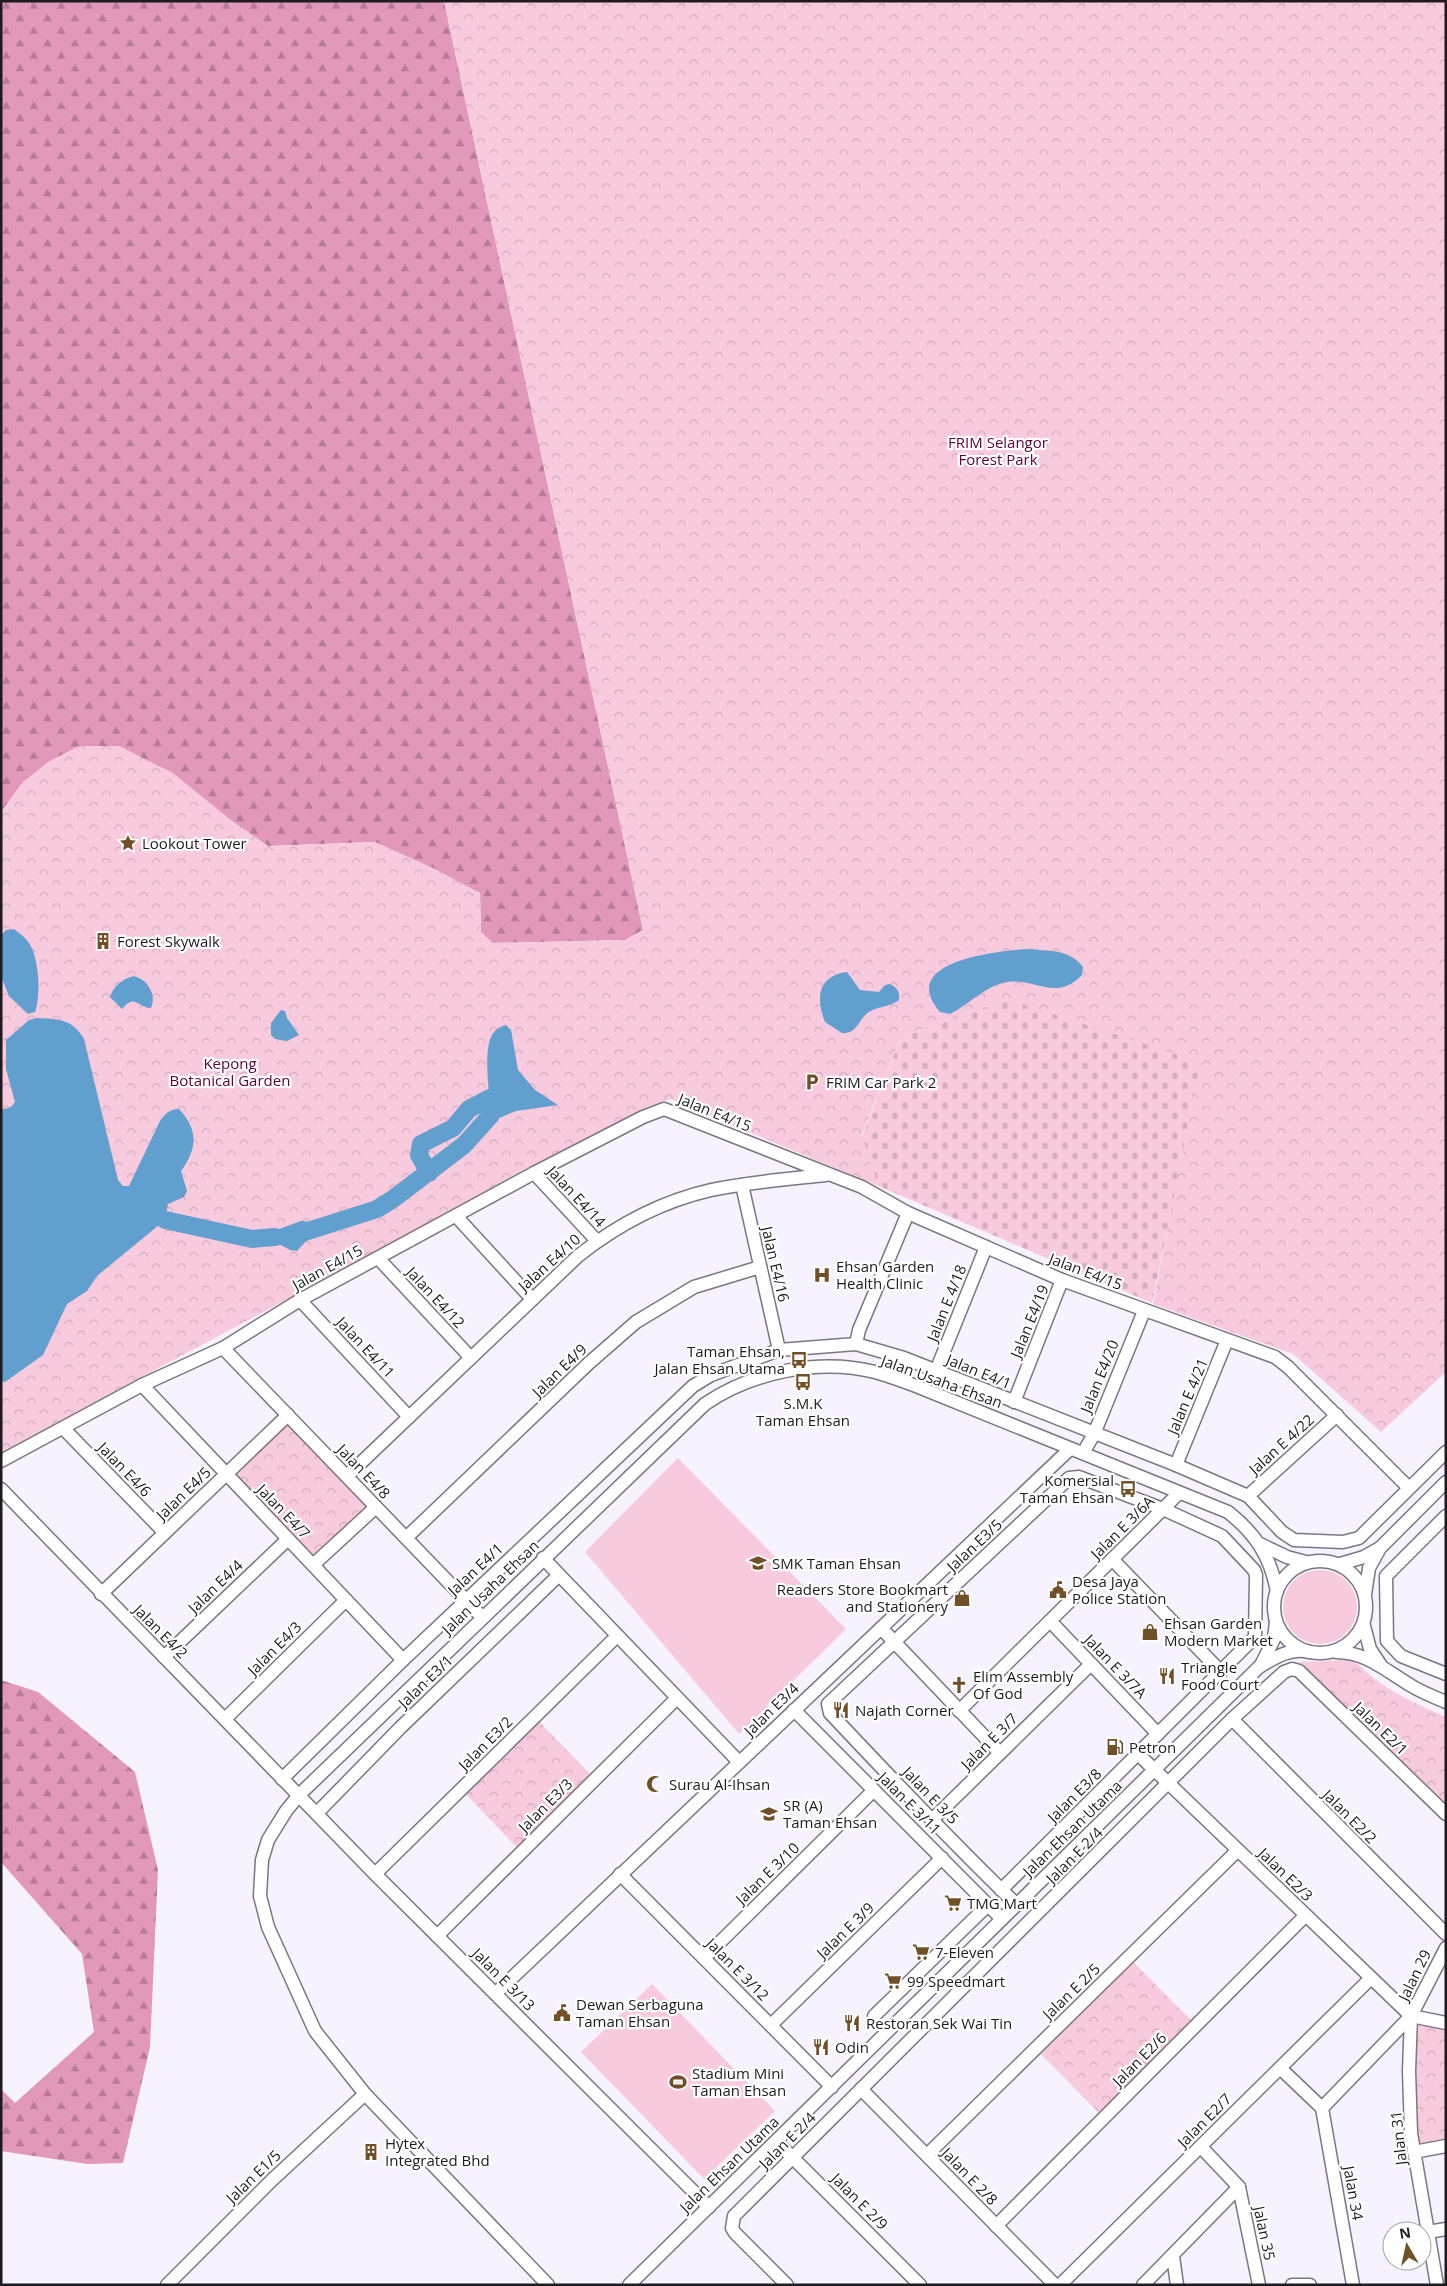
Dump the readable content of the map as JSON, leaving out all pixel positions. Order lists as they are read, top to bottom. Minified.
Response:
{"streets":{"street":["Jalan E4/15","Jalan E4/14","Jalan E4/10","Jalan E4/16","Jalan E4/12","Jalan E 4/18","Jalan E4/19","Jalan E4/11","Jalan E4/9","Jalan E4/1","Jalan E4/20","Jalan Usaha Ehsan","Jalan E 4/21","Jalan E 4/22","Jalan E4/6","Jalan E4/8","Jalan E4/5","Jalan E4/7","Jalan E 3/6A","Jalan E3/5","Jalan E4/4","Jalan E4/2","Jalan E4/3","Jalan E 3/7A","Jalan E3/1","Jalan E3/4","Jalan E2/1","Jalan E 3/7","Jalan E3/2","Jalan E 3/5","Jalan E3/8","Jalan E 3/11","Jalan E3/3","Jalan E2/2","Jalan Ehsan Utama","Jalan E 2/4","Jalan E 3/10","Jalan E2/3","Jalan E 3/9","Jalan E 3/12","Jalan 29","Jalan E 3/13","Jalan E 2/5","Jalan E2/6","Jalan E2/7","Jalan 31","Jalan E1/5","Jalan E 2/8","Jalan 34","Jalan E 2/9","Jalan 35"]},"crossings":[["Jalan E4/15","Jalan E4/14"],["Jalan E4/15","Jalan E4/10"],["Jalan E4/15","Jalan E4/12"],["Jalan E4/15","Jalan E 4/18"],["Jalan E4/15","Jalan E4/19"],["Jalan E4/15","Jalan E4/11"],["Jalan E4/15","Jalan E4/20"],["Jalan E4/15","Jalan E 4/21"],["Jalan E4/15","Jalan E 4/22"],["Jalan E4/15","Jalan E4/6"],["Jalan E4/15","Jalan E4/8"],["Jalan E4/15","Jalan E4/7"],["Jalan E4/14","Jalan E4/10"],["Jalan E4/10","Jalan E4/16"],["Jalan E4/10","Jalan E4/12"],["Jalan E4/10","Jalan E4/11"],["Jalan E4/10","Jalan E4/8"],["Jalan E4/16","Jalan E4/9"],["Jalan E4/16","Jalan E4/1"],["Jalan E 4/18","Jalan E4/1"],["Jalan E4/19","Jalan E4/1"],["Jalan E4/9","Jalan E4/8"],["Jalan E4/1","Jalan E4/20"],["Jalan E4/1","Jalan E 4/21"],["Jalan E4/1","Jalan E 4/22"],["Jalan E4/1","Jalan E4/8"],["Jalan E4/1","Jalan E4/7"],["Jalan E4/1","Jalan E4/2"],["Jalan E4/20","Jalan Usaha Ehsan"],["Jalan Usaha Ehsan","Jalan E4/8"],["Jalan Usaha Ehsan","Jalan E 3/6A"],["Jalan Usaha Ehsan","Jalan E4/2"],["Jalan Usaha Ehsan","Jalan E3/4"],["Jalan Usaha Ehsan","Jalan Ehsan Utama"],["Jalan Usaha Ehsan","Jalan E 3/13"],["Jalan Usaha Ehsan","Jalan E1/5"],["Jalan E4/6","Jalan E4/5"],["Jalan E4/8","Jalan E4/5"],["Jalan E4/5","Jalan E4/7"],["Jalan E4/5","Jalan E4/2"],["Jalan E4/7","Jalan E4/4"],["Jalan E4/7","Jalan E4/3"],["Jalan E 3/6A","Jalan E3/5"],["Jalan E 3/6A","Jalan E 3/7A"],["Jalan E 3/6A","Jalan E3/8"],["Jalan E3/5","Jalan E 3/5"],["Jalan E3/5","Jalan E3/8"],["Jalan E4/4","Jalan E4/2"],["Jalan E4/2","Jalan E4/3"],["Jalan E4/2","Jalan E 3/13"],["Jalan E 3/7A","Jalan E 3/7"],["Jalan E 3/7A","Jalan E3/8"],["Jalan E3/1","Jalan E 3/13"],["Jalan E3/4","Jalan E 3/11"],["Jalan E3/4","Jalan E 3/12"],["Jalan E3/4","Jalan E 3/13"],["Jalan E2/1","Jalan E 2/4"],["Jalan E 3/7","Jalan E 3/5"],["Jalan E3/2","Jalan E 3/13"],["Jalan E 3/5","Jalan E3/8"],["Jalan E 3/5","Jalan Ehsan Utama"],["Jalan E3/8","Jalan E2/3"],["Jalan E 3/11","Jalan Ehsan Utama"],["Jalan E 3/11","Jalan E 3/10"],["Jalan E 3/11","Jalan E 3/9"],["Jalan E3/3","Jalan E 3/13"],["Jalan E2/2","Jalan E 2/4"],["Jalan Ehsan Utama","Jalan E2/3"],["Jalan Ehsan Utama","Jalan E 3/12"],["Jalan Ehsan Utama","Jalan E 3/13"],["Jalan Ehsan Utama","Jalan E 2/9"],["Jalan E 2/4","Jalan E2/3"],["Jalan E 2/4","Jalan E 2/8"],["Jalan E 2/4","Jalan E 2/9"],["Jalan E 3/10","Jalan E 3/12"],["Jalan E2/3","Jalan 29"],["Jalan E2/3","Jalan E 2/5"],["Jalan E2/3","Jalan E2/6"],["Jalan E2/3","Jalan E2/7"],["Jalan E2/3","Jalan 31"],["Jalan E 3/9","Jalan E 3/12"],["Jalan 29","Jalan 31"],["Jalan E 2/5","Jalan E 2/8"],["Jalan E2/6","Jalan E 2/8"]],"parks":["FRIM Selangor Forest Park","Kepong Botanical Garden"],"places":{"place":["Lookout Tower"],"building":["Forest Skywalk","Hytex Integrated Bhd"],"parking":["FRIM Car Park 2"],"hospital":["Ehsan Garden Health Clinic"],"bus stop":["Taman Ehsan, Jalan Ehsan Utama","S.M.K Taman Ehsan","Komersial Taman Ehsan"],"school or university":["SMK Taman Ehsan","SR (A) Taman Ehsan"],"public building":["Desa Jaya Police Station","Dewan Serbaguna Taman Ehsan"],"shop":["Readers Store Bookmart and Stationery","Ehsan Garden Modern Market"],"restaurant":["Triangle Food Court","Najath Corner","Restoran Sek Wai Tin","Odin"],"church":["Elim Assembly Of God"],"fuel station":["Petron"],"mosque":["Surau Al-Ihsan"],"supermarket":["TMG Mart","7-Eleven","99 Speedmart"],"sports":["Stadium Mini Taman Ehsan"]},"north":"top"}
